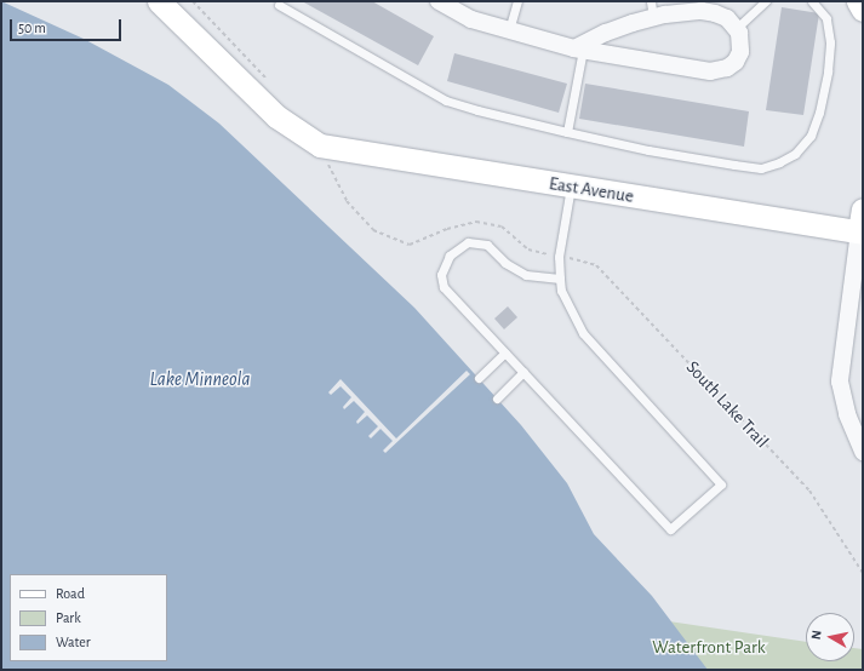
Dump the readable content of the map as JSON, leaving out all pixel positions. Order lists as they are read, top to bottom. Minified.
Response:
{"streets":{"street":["East Avenue"],"path":["South Lake Trail"]},"water":["Lake Minneola"],"parks":["Waterfront Park"],"legend":["Road","Park","Water"],"scale_bar":"50 m","north":"left"}
